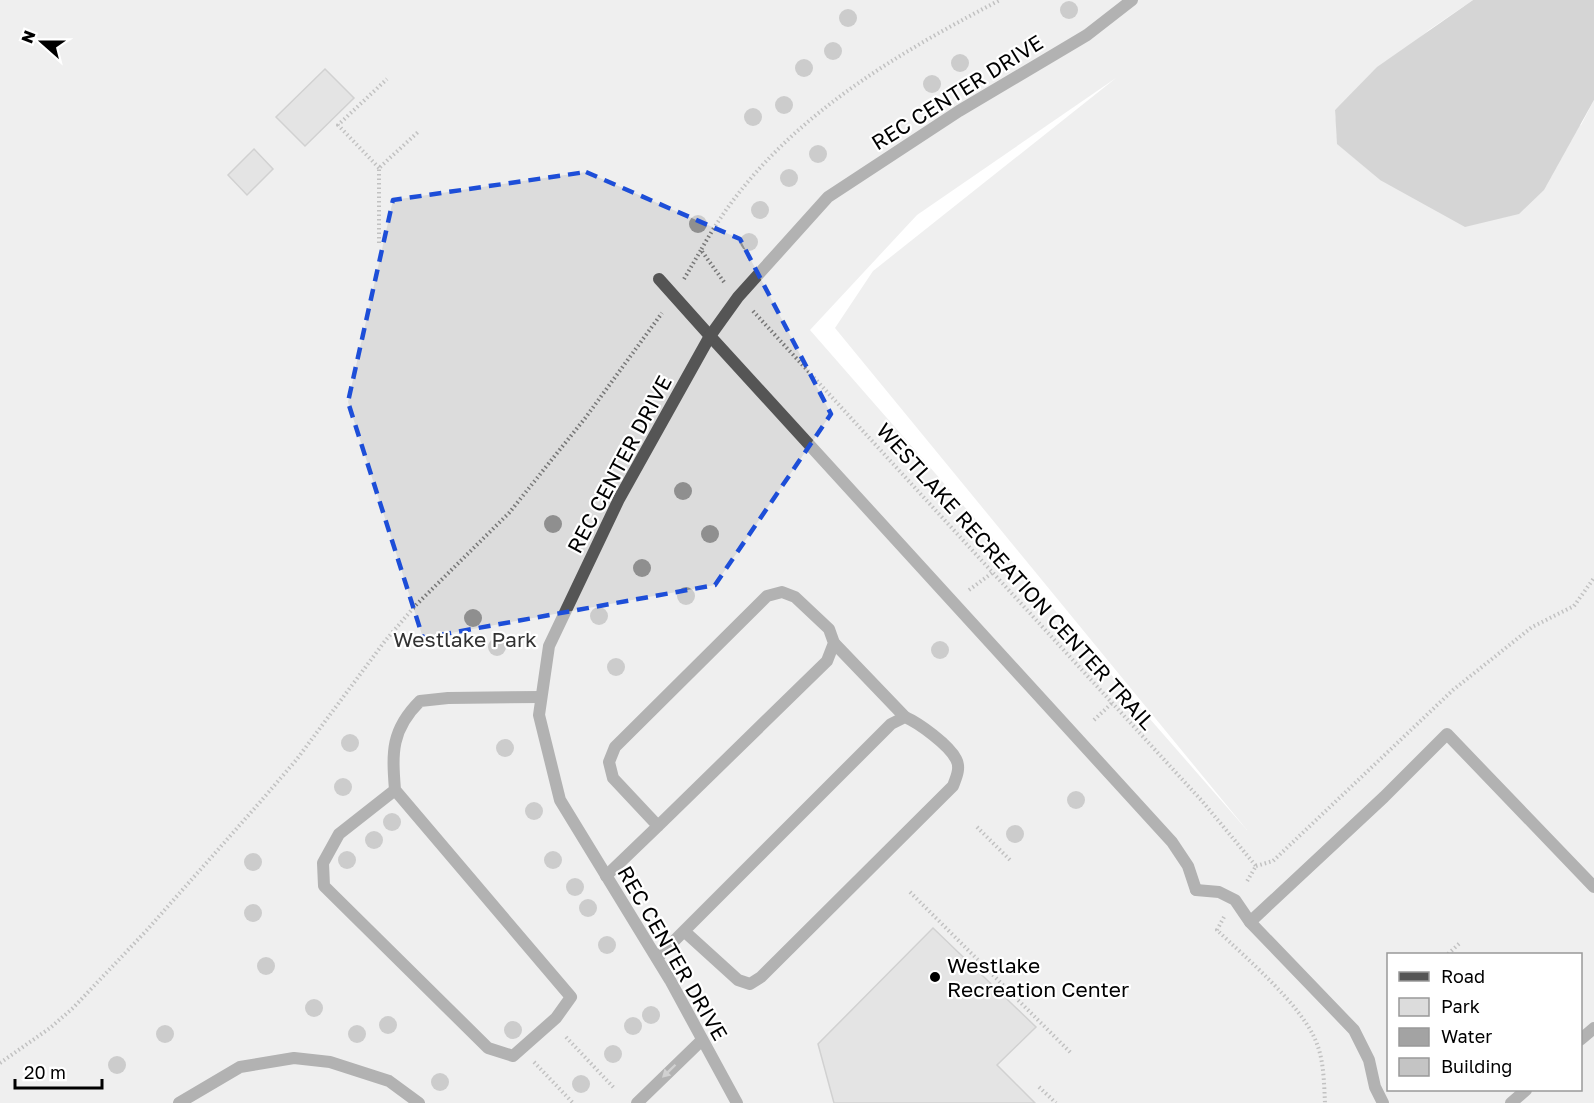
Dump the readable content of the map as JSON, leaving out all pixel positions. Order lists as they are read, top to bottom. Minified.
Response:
{"streets":{"street":["REC CENTER DRIVE"],"path":["WESTLAKE RECREATION CENTER TRAIL"]},"parks":["Westlake Park"],"places":["Westlake Recreation Center"],"legend":["Road","Park","Water","Building"],"scale_bar":"20 m","north":"left"}
